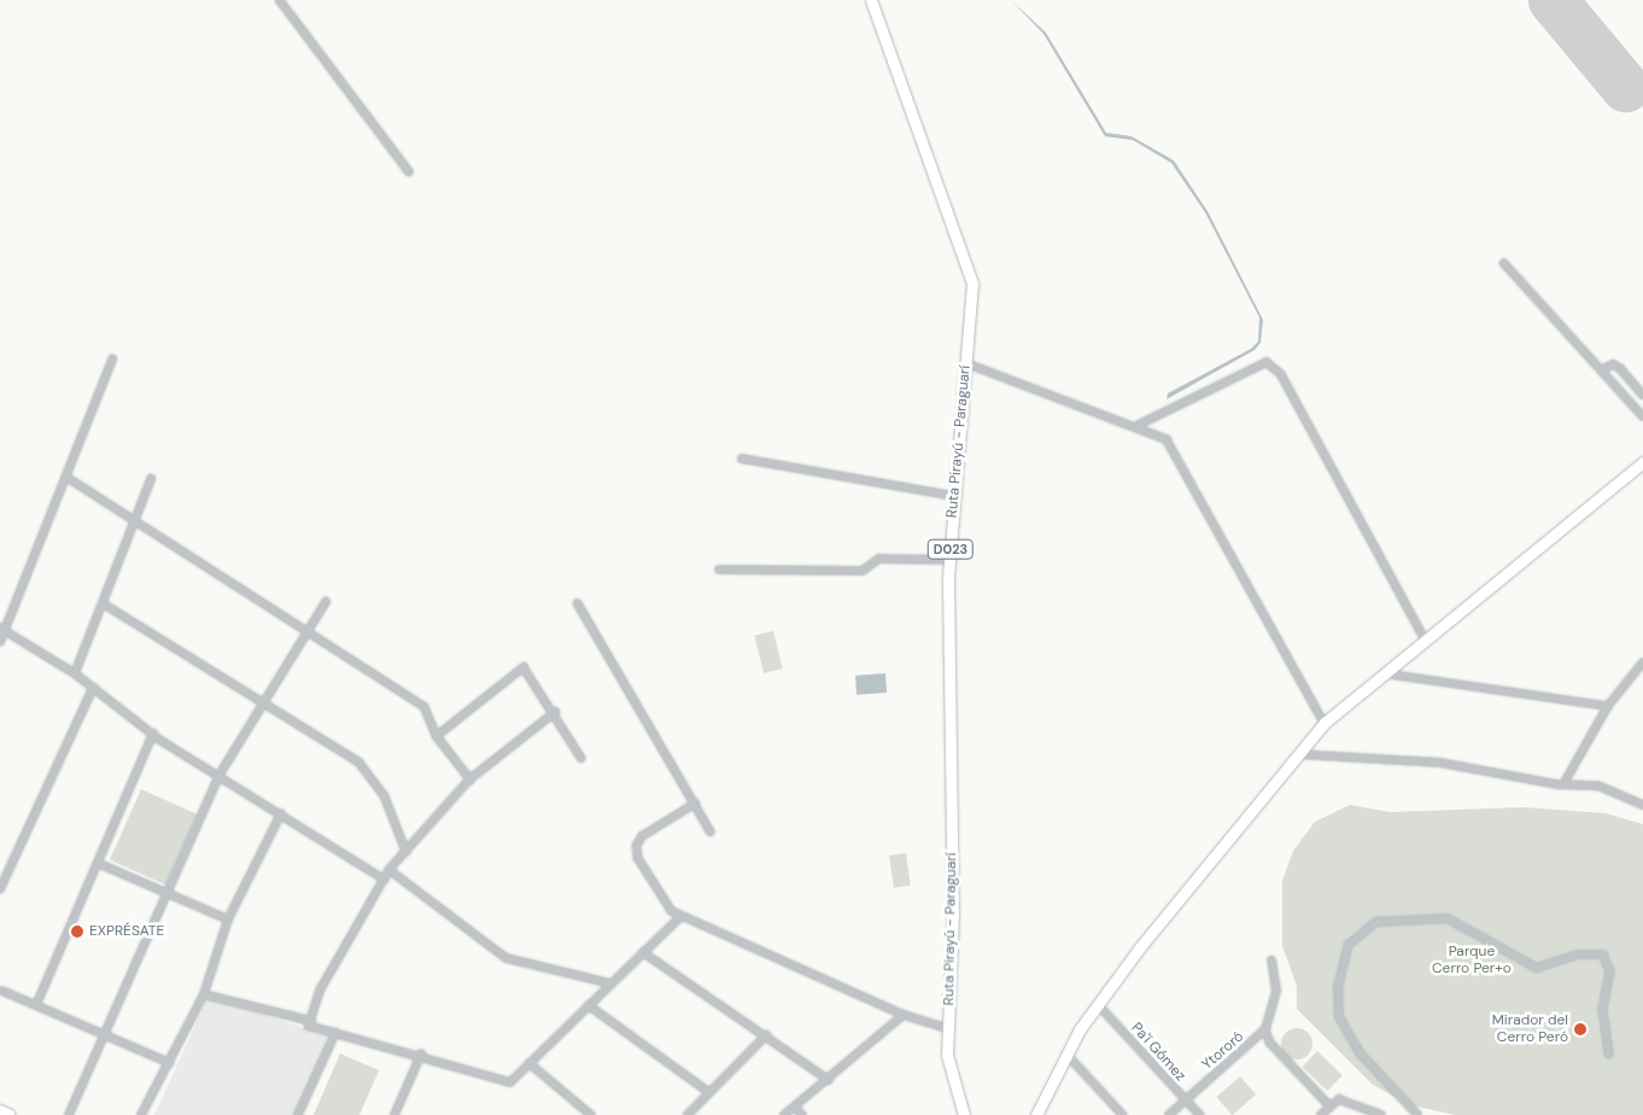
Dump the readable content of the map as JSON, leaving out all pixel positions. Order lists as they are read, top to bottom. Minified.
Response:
{"streets":{"main road":["Ruta Pirayú - Paraguarí","D023"],"street":["Ytororó","Pa'í Gómez"]},"crossings":[["Ytororó","Pa'í Gómez"]],"parks":["Parque Cerro Per+o"],"places":["EXPRÉSATE","Mirador del Cerro Peró"]}
